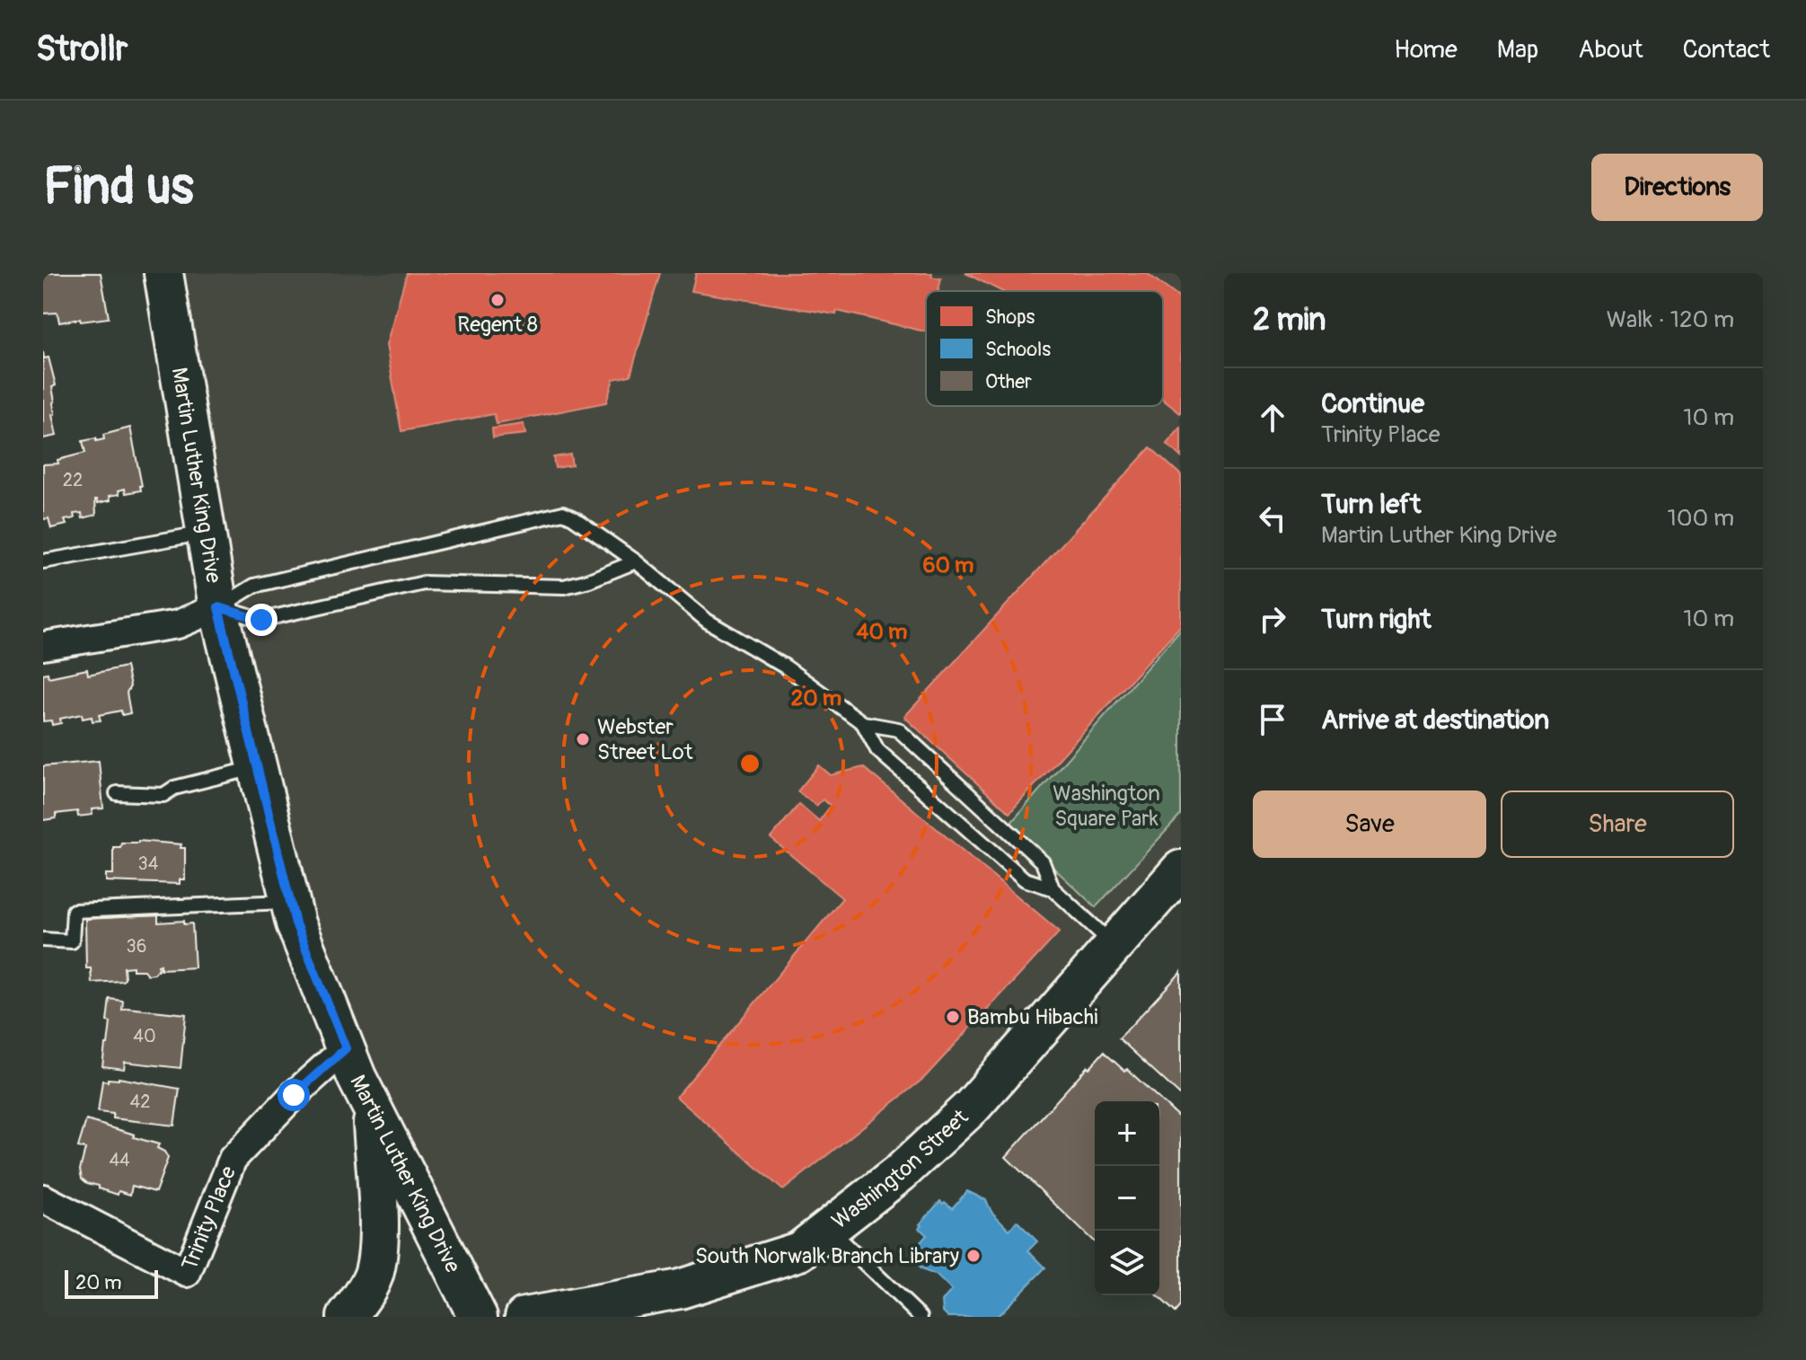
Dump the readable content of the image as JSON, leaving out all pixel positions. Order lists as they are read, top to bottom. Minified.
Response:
{"streets":{"main road":["Martin Luther King Drive","Washington Street"],"street":["Trinity Place"]},"crossings":[["Martin Luther King Drive","Trinity Place"]],"parks":["Washington Square Park"],"places":["Regent 8","Webster Street Lot","Bambu Hibachi","South Norwalk Branch Library"],"house_numbers":["22","34","36","40","42","44"],"legend":["Shops","Schools","Other"],"scale_bar":"20 m","page":{"header":"Strollr","nav":["Home","Map","About","Contact"],"buttons":["Directions",["Save","Share"]],"title":"Find us","heading":["2 min","Walk · 120 m"],"list":[["Continue","Trinity Place","10 m"],["Turn left","Martin Luther King Drive","100 m"],["Turn right","10 m"],"Arrive at destination"],"map_buttons":["+","−"],"scale":"20 m"},"rings":["60 m","40 m","20 m"]}
